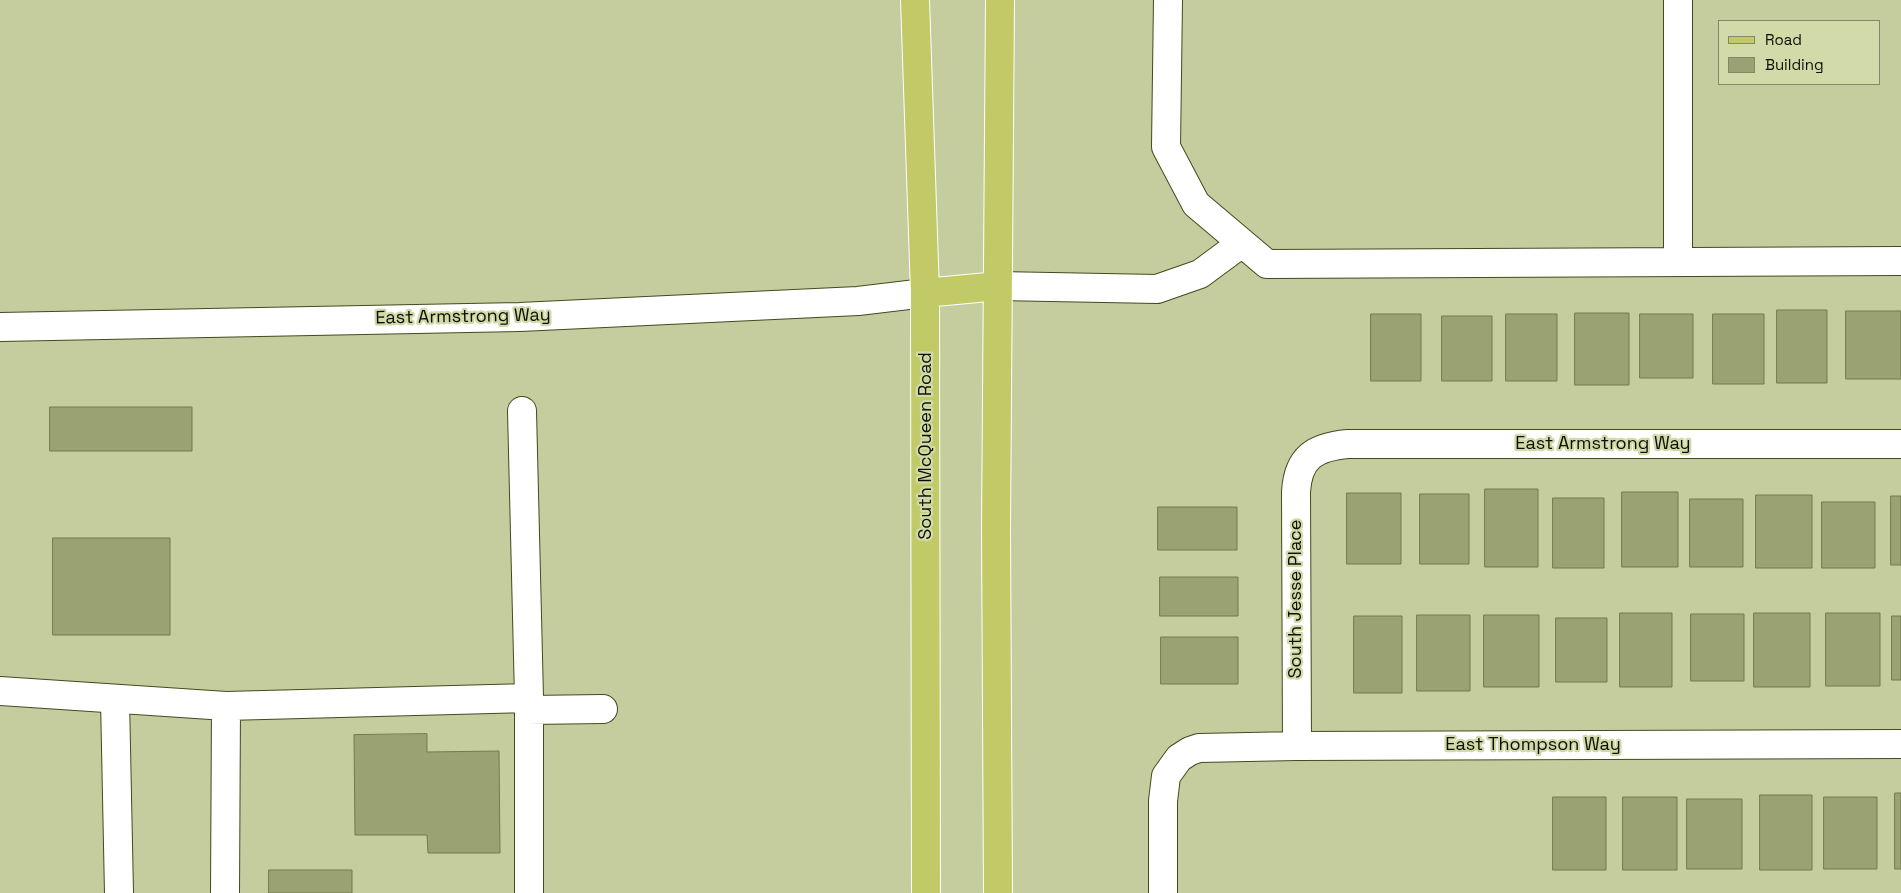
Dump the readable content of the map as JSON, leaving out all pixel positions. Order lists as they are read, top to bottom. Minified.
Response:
{"streets":{"main road":["South McQueen Road"],"street":["East Armstrong Way","South Jesse Place","East Thompson Way"]},"crossings":[["East Armstrong Way","South McQueen Road"],["East Armstrong Way","South Jesse Place"],["South Jesse Place","East Thompson Way"]],"legend":["Road","Building"]}
